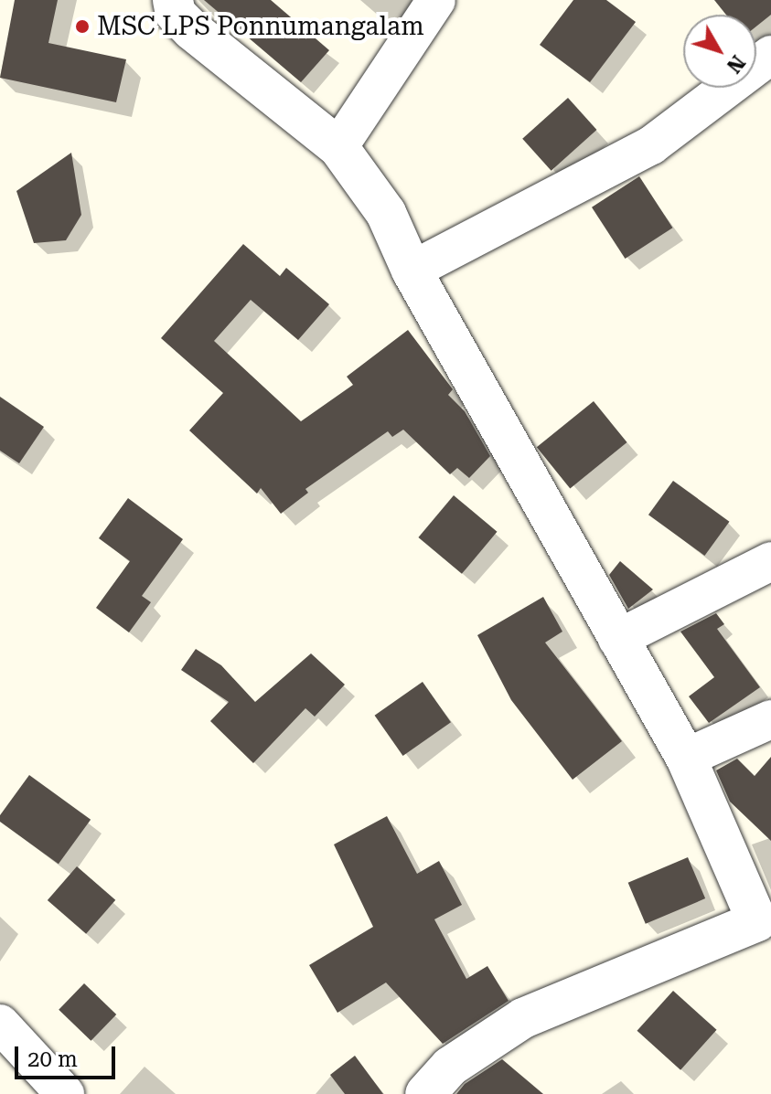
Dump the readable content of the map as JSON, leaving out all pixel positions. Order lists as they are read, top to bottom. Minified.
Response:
{"places":["MSC LPS Ponnumangalam"],"scale_bar":"20 m","north":"bottom right"}
